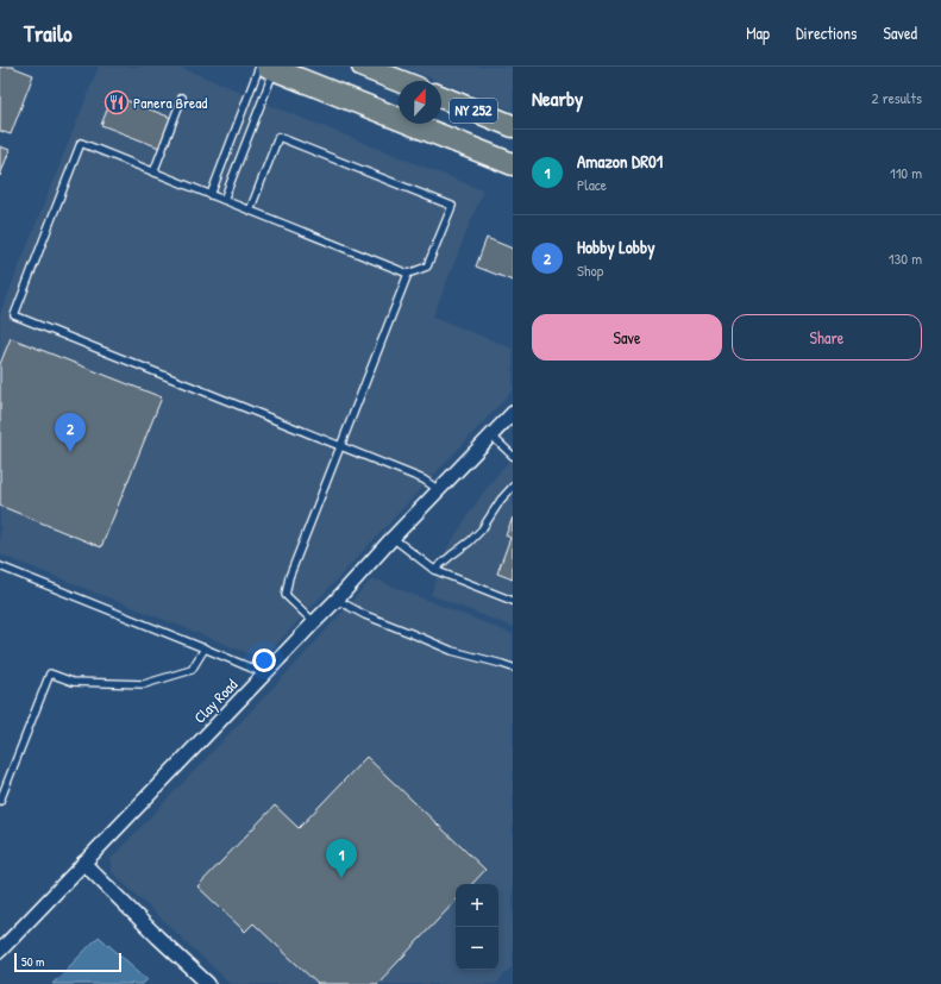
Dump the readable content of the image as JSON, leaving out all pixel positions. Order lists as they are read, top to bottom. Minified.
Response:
{"streets":{"main road":["NY 252"],"street":["Clay Road"]},"places":{"restaurant":["Panera Bread"]},"scale_bar":"50 m","north":"top","page":{"header":"Trailo","nav":["Map","Directions","Saved"],"heading":["Nearby","2 results"],"list":[{"mark":"1","name":"Amazon DR01","note":"Place","value":"110 m"},{"mark":"2","name":"Hobby Lobby","note":"Shop","value":"130 m"}],"buttons":["Save","Share"],"pins":["2","1"],"map_buttons":["+","−"],"scale":"50 m"}}
